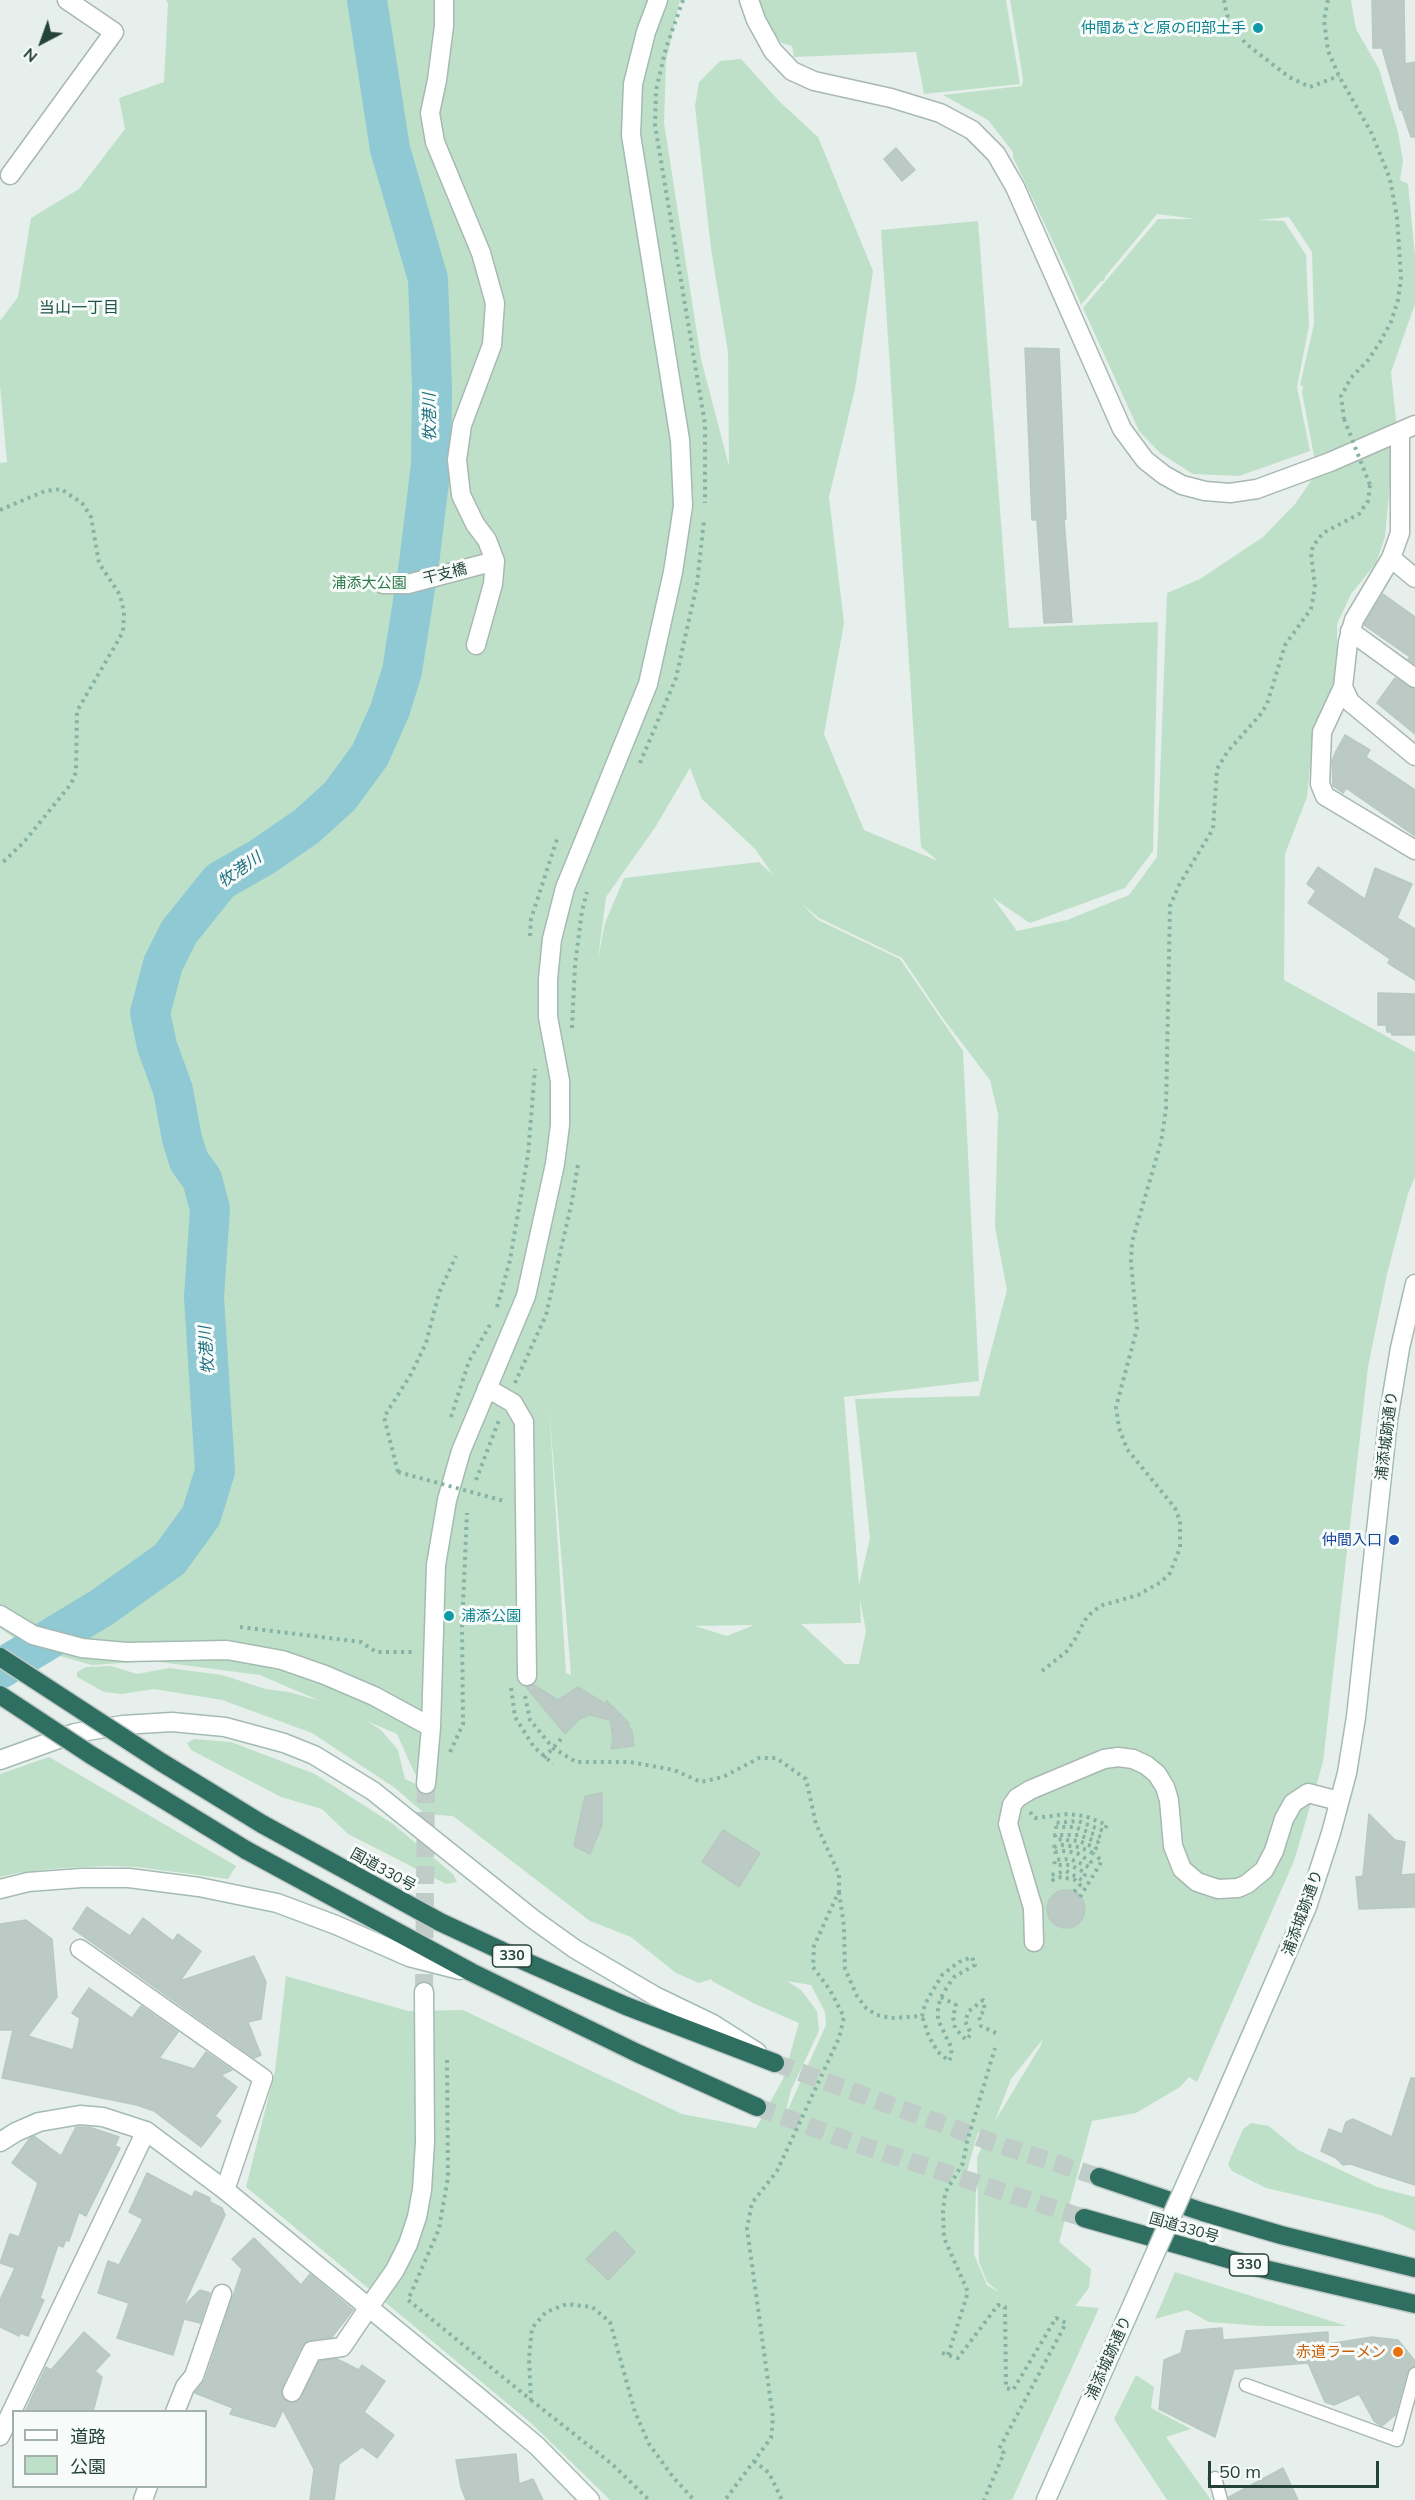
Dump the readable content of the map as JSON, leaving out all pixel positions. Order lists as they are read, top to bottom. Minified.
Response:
{"streets":{"highway":["国道330号","330"],"street":["干支橋","浦添城跡通り"]},"districts":["当山一丁目"],"water":["牧港川"],"parks":["浦添大公園"],"places":["仲間あさと原の印部土手","仲間入口","浦添公園","赤道ラーメン"],"legend":["道路","公園"],"scale_bar":"50 m","north":"bottom left"}
